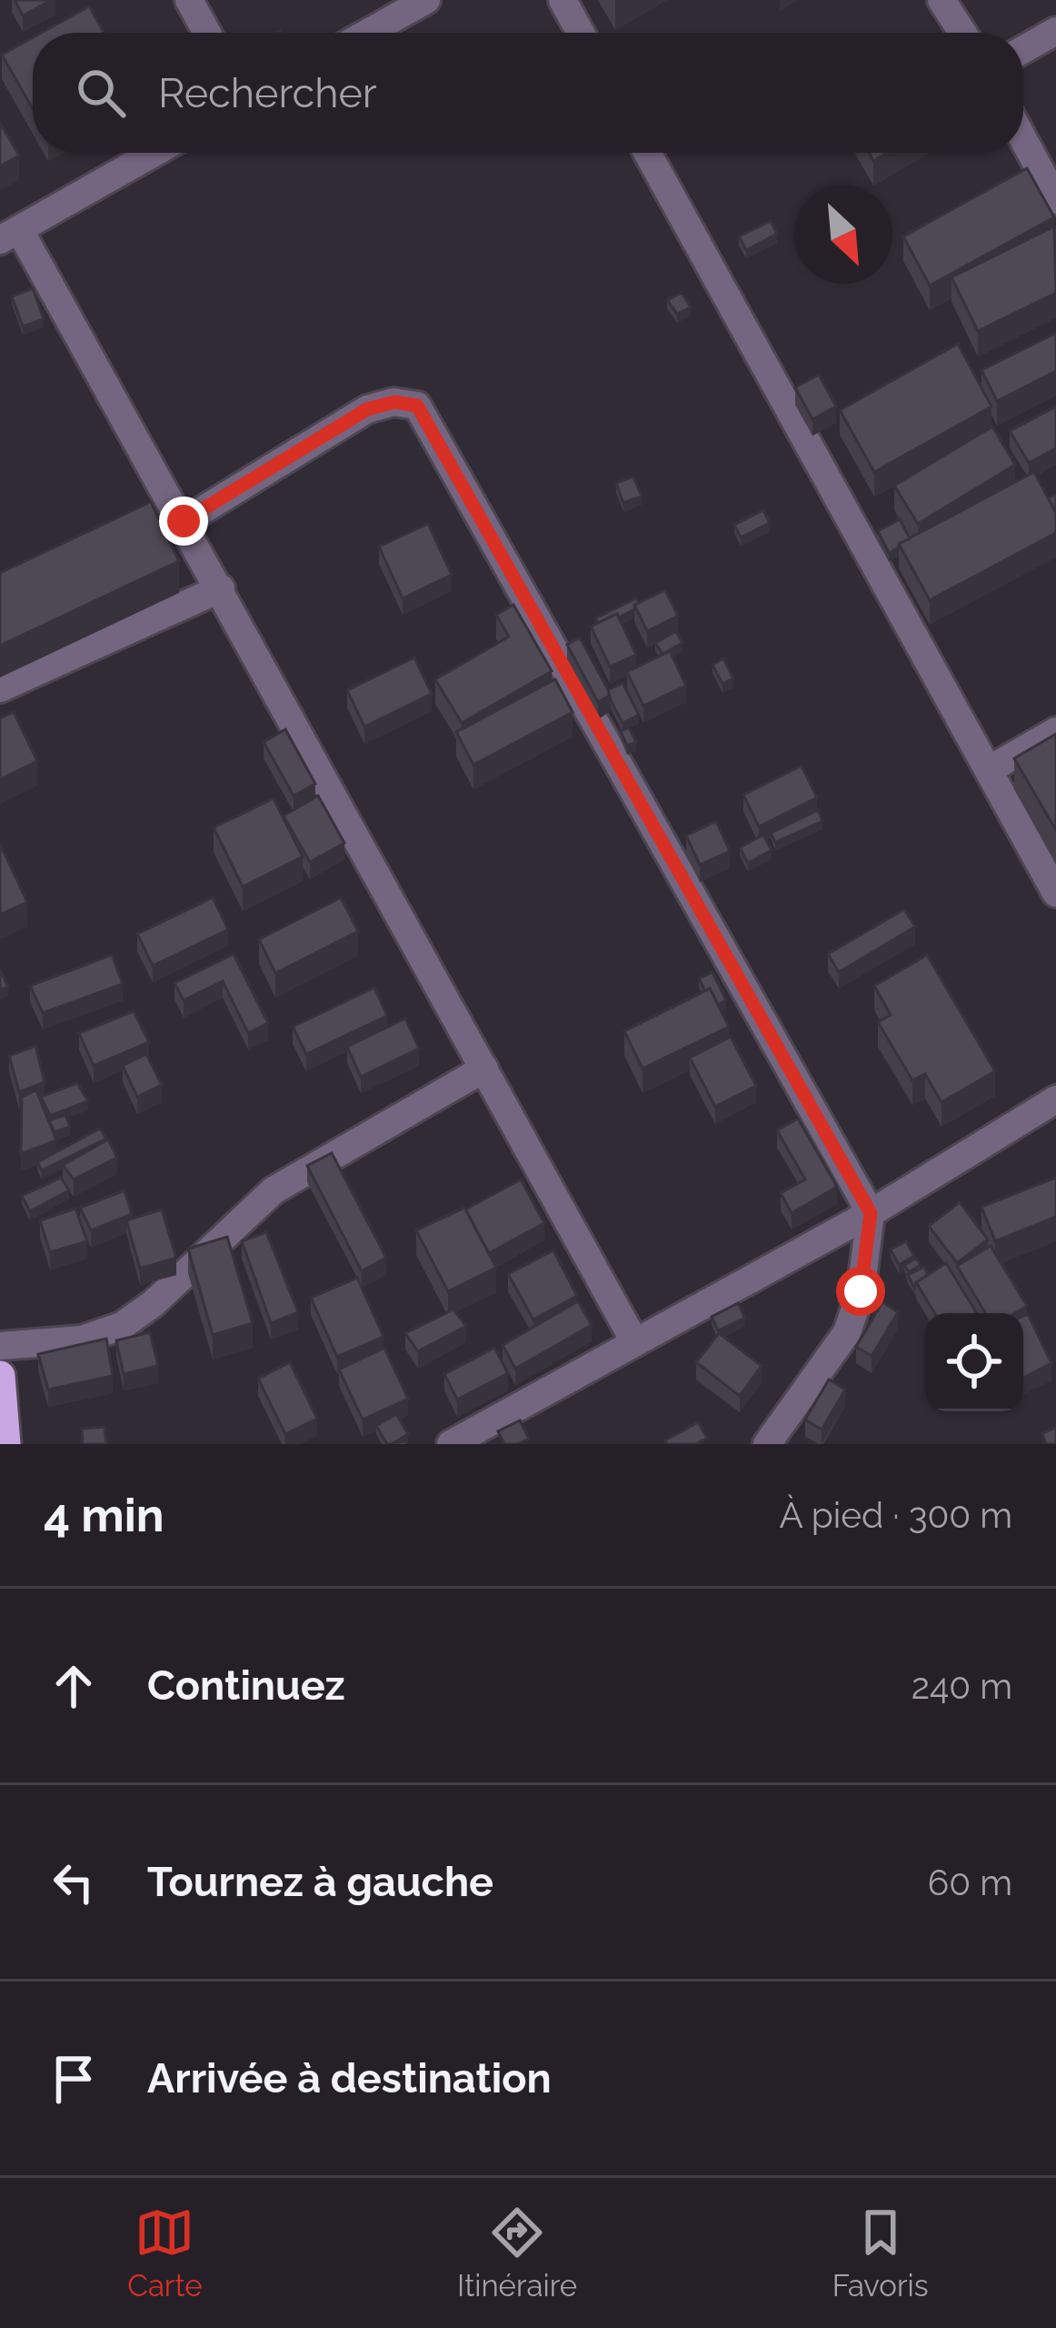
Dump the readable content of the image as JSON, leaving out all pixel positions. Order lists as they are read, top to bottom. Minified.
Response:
{"north":"bottom right","page":{"search":"Rechercher","heading":["4 min","À pied · 300 m"],"list":[["Continuez","240 m"],["Tournez à gauche","60 m"],"Arrivée à destination"],"nav":["Carte","Itinéraire","Favoris"]}}
